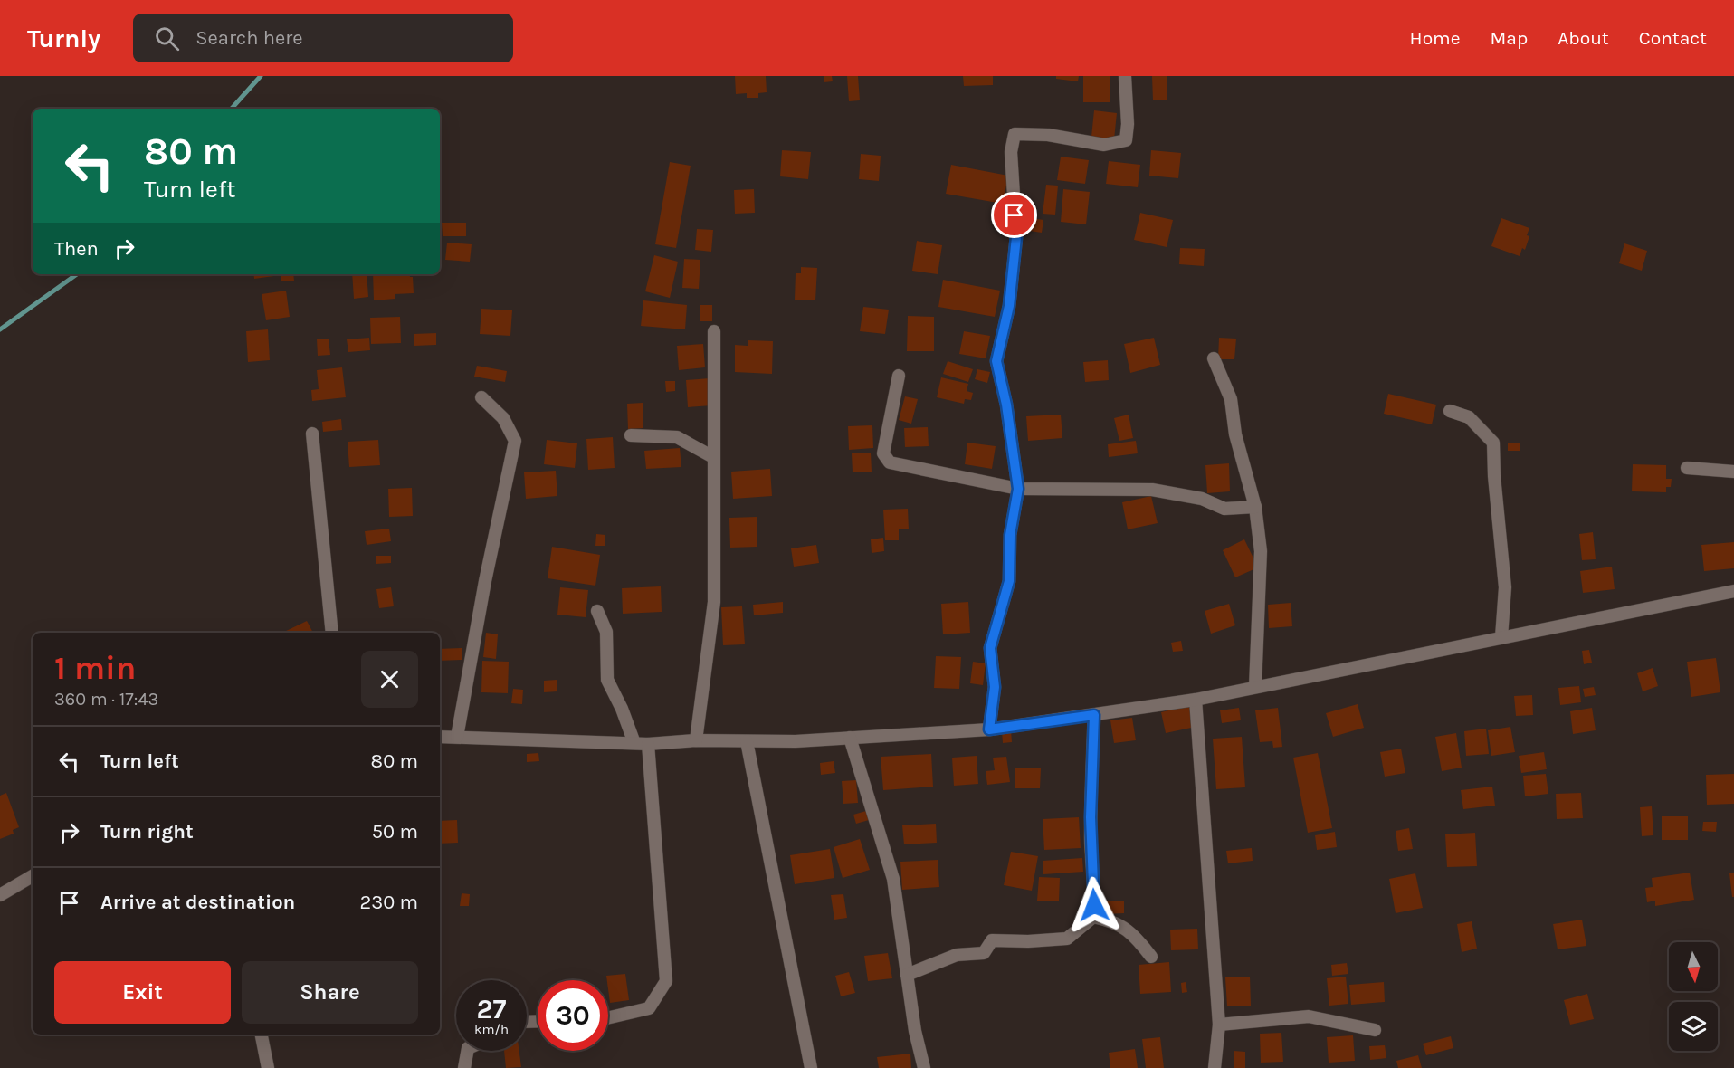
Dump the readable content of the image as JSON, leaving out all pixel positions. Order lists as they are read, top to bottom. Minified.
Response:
{"north":"bottom","page":{"header":"Turnly","search":"Search here","nav":["Home","Map","About","Contact"],"turn":["80 m","Turn left"],"then":"Then","heading":["1 min","360 m · 17:43"],"list":[{"name":"Turn left","value":"80 m"},{"name":"Turn right","value":"50 m"},{"name":"Arrive at destination","value":"230 m"}],"buttons":["Exit","Share"],"speed":"27 km/h","limit":"30"}}
